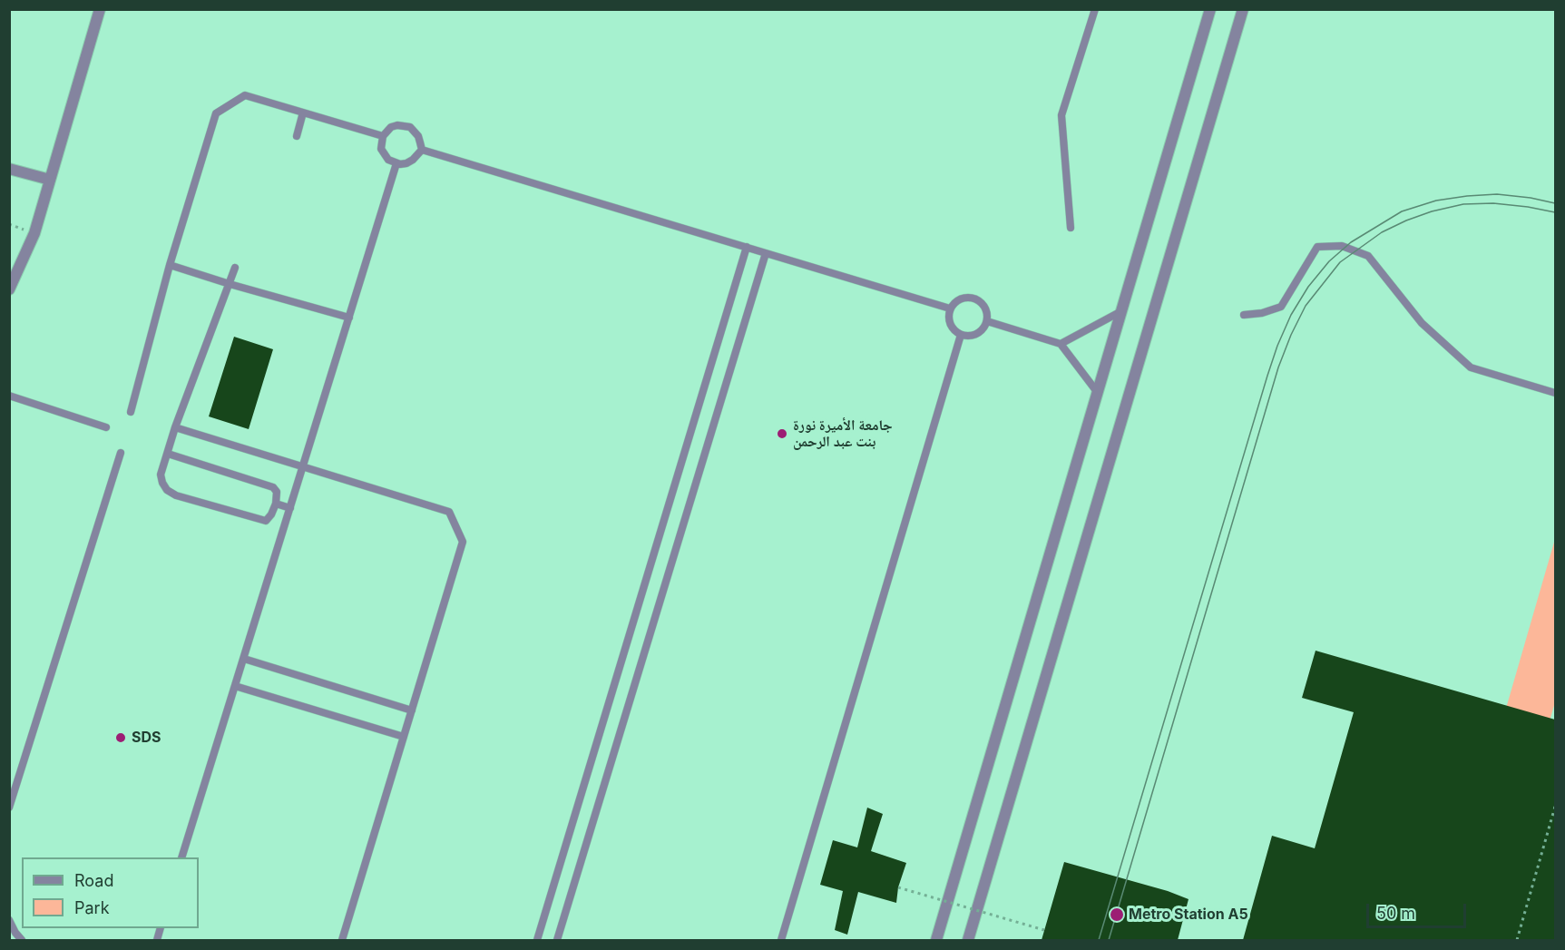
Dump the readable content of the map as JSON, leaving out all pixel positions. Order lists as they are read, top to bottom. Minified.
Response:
{"places":["جامعة الأميرة نورة بنت عبد الرحمن","SDS","Metro Station A5"],"legend":["Road","Park"],"scale_bar":"50 m"}
